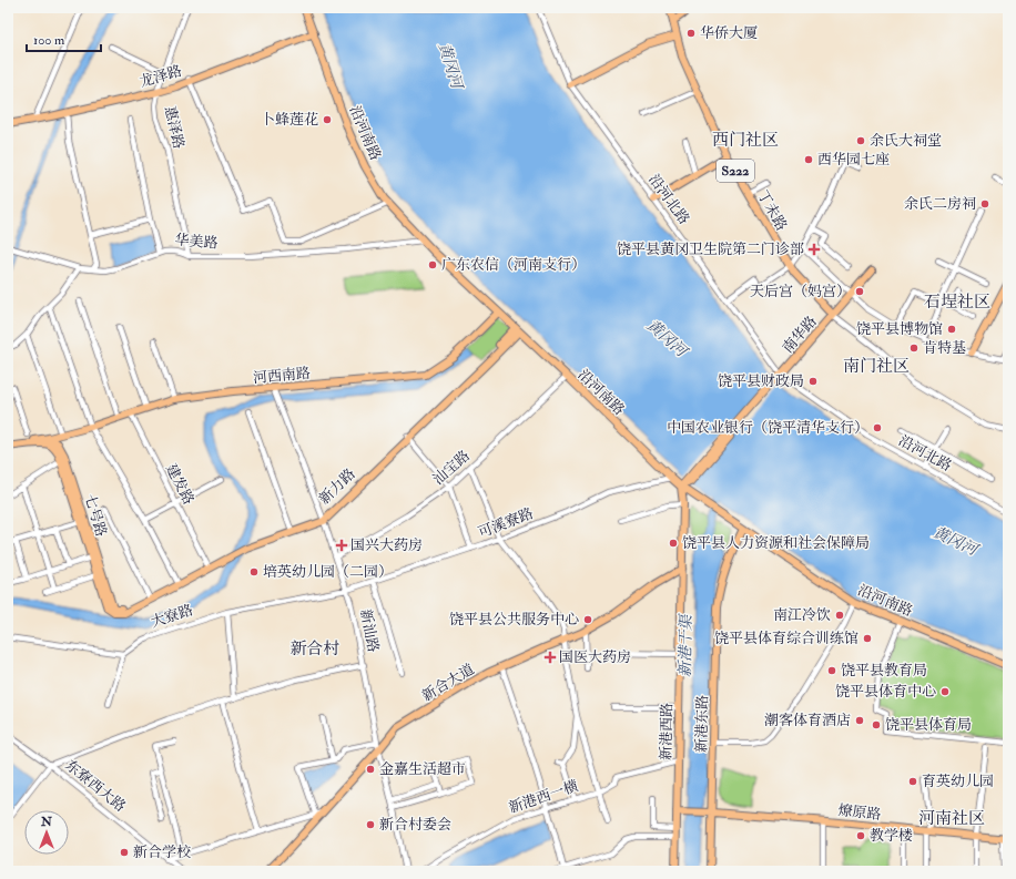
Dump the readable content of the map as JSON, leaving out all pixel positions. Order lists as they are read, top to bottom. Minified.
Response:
{"streets":{"main road":["龙泽路","沿河南路","S222","丁未路","南华路","河西南路","新力路","七号路","新合大道","新港东路","新港西路","燎原路"],"street":["惠泽路","沿河北路","华美路","汕宝路","建发路","可溪寮路","大寮路","新汕路","东寮西大路","新港西一横"]},"crossings":[["龙泽路","惠泽路"],["龙泽路","沿河南路"],["惠泽路","华美路"],["沿河南路","华美路"],["沿河南路","南华路"],["沿河南路","河西南路"],["沿河南路","汕宝路"],["沿河南路","新力路"],["沿河南路","可溪寮路"],["沿河南路","新港东路"],["沿河南路","新港西路"],["沿河北路","南华路"],["丁未路","南华路"],["南华路","新港西路"],["河西南路","建发路"],["河西南路","七号路"],["河西南路","新汕路"],["汕宝路","新汕路"],["建发路","新力路"],["新力路","新汕路"],["可溪寮路","大寮路"],["可溪寮路","新汕路"],["大寮路","新汕路"],["新汕路","新合大道"],["新合大道","新港西路"],["新港东路","燎原路"],["新港西路","新港西一横"],["新港西路","燎原路"]],"districts":["西门社区","石埕社区","南门社区","新合村","河南社区"],"water":["黄冈河","新港干渠"],"places":{"other":["华侨大厦","卜蜂莲花","余氏大祠堂","西华园七座","余氏二房祠","广东农信（河南支行）","天后宫（妈宫）","饶平县博物馆","肯特基","饶平县财政局","中国农业银行（饶平清华支行）","饶平县人力资源和社会保障局","培英幼儿园（二园）","南江冷饮","饶平县公共服务中心","饶平县体育综合训练馆","饶平县教育局","饶平县体育中心","潮客体育酒店","饶平县体育局","金嘉生活超市","育英幼儿园","新合村委会","教学楼","新合学校"],"health":["饶平县黄冈卫生院第二门诊部","国兴大药房","国医大药房"]},"scale_bar":"100 m","north":"top"}
